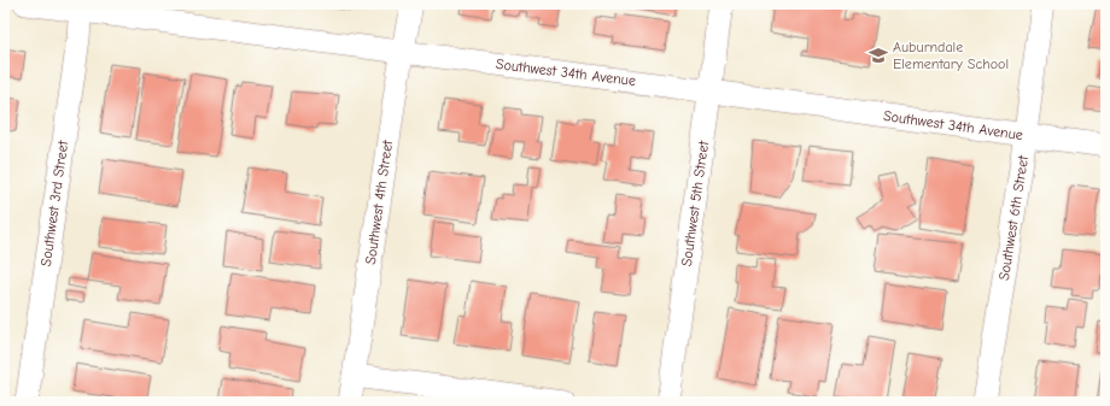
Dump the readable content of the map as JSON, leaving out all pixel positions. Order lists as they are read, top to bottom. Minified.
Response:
{"streets":{"street":["Southwest 34th Avenue","Southwest 4th Street","Southwest 3rd Street","Southwest 5th Street","Southwest 6th Street"]},"crossings":[["Southwest 34th Avenue","Southwest 4th Street"],["Southwest 34th Avenue","Southwest 3rd Street"],["Southwest 34th Avenue","Southwest 5th Street"],["Southwest 34th Avenue","Southwest 6th Street"]],"places":{"school or university":["Auburndale Elementary School"]}}
